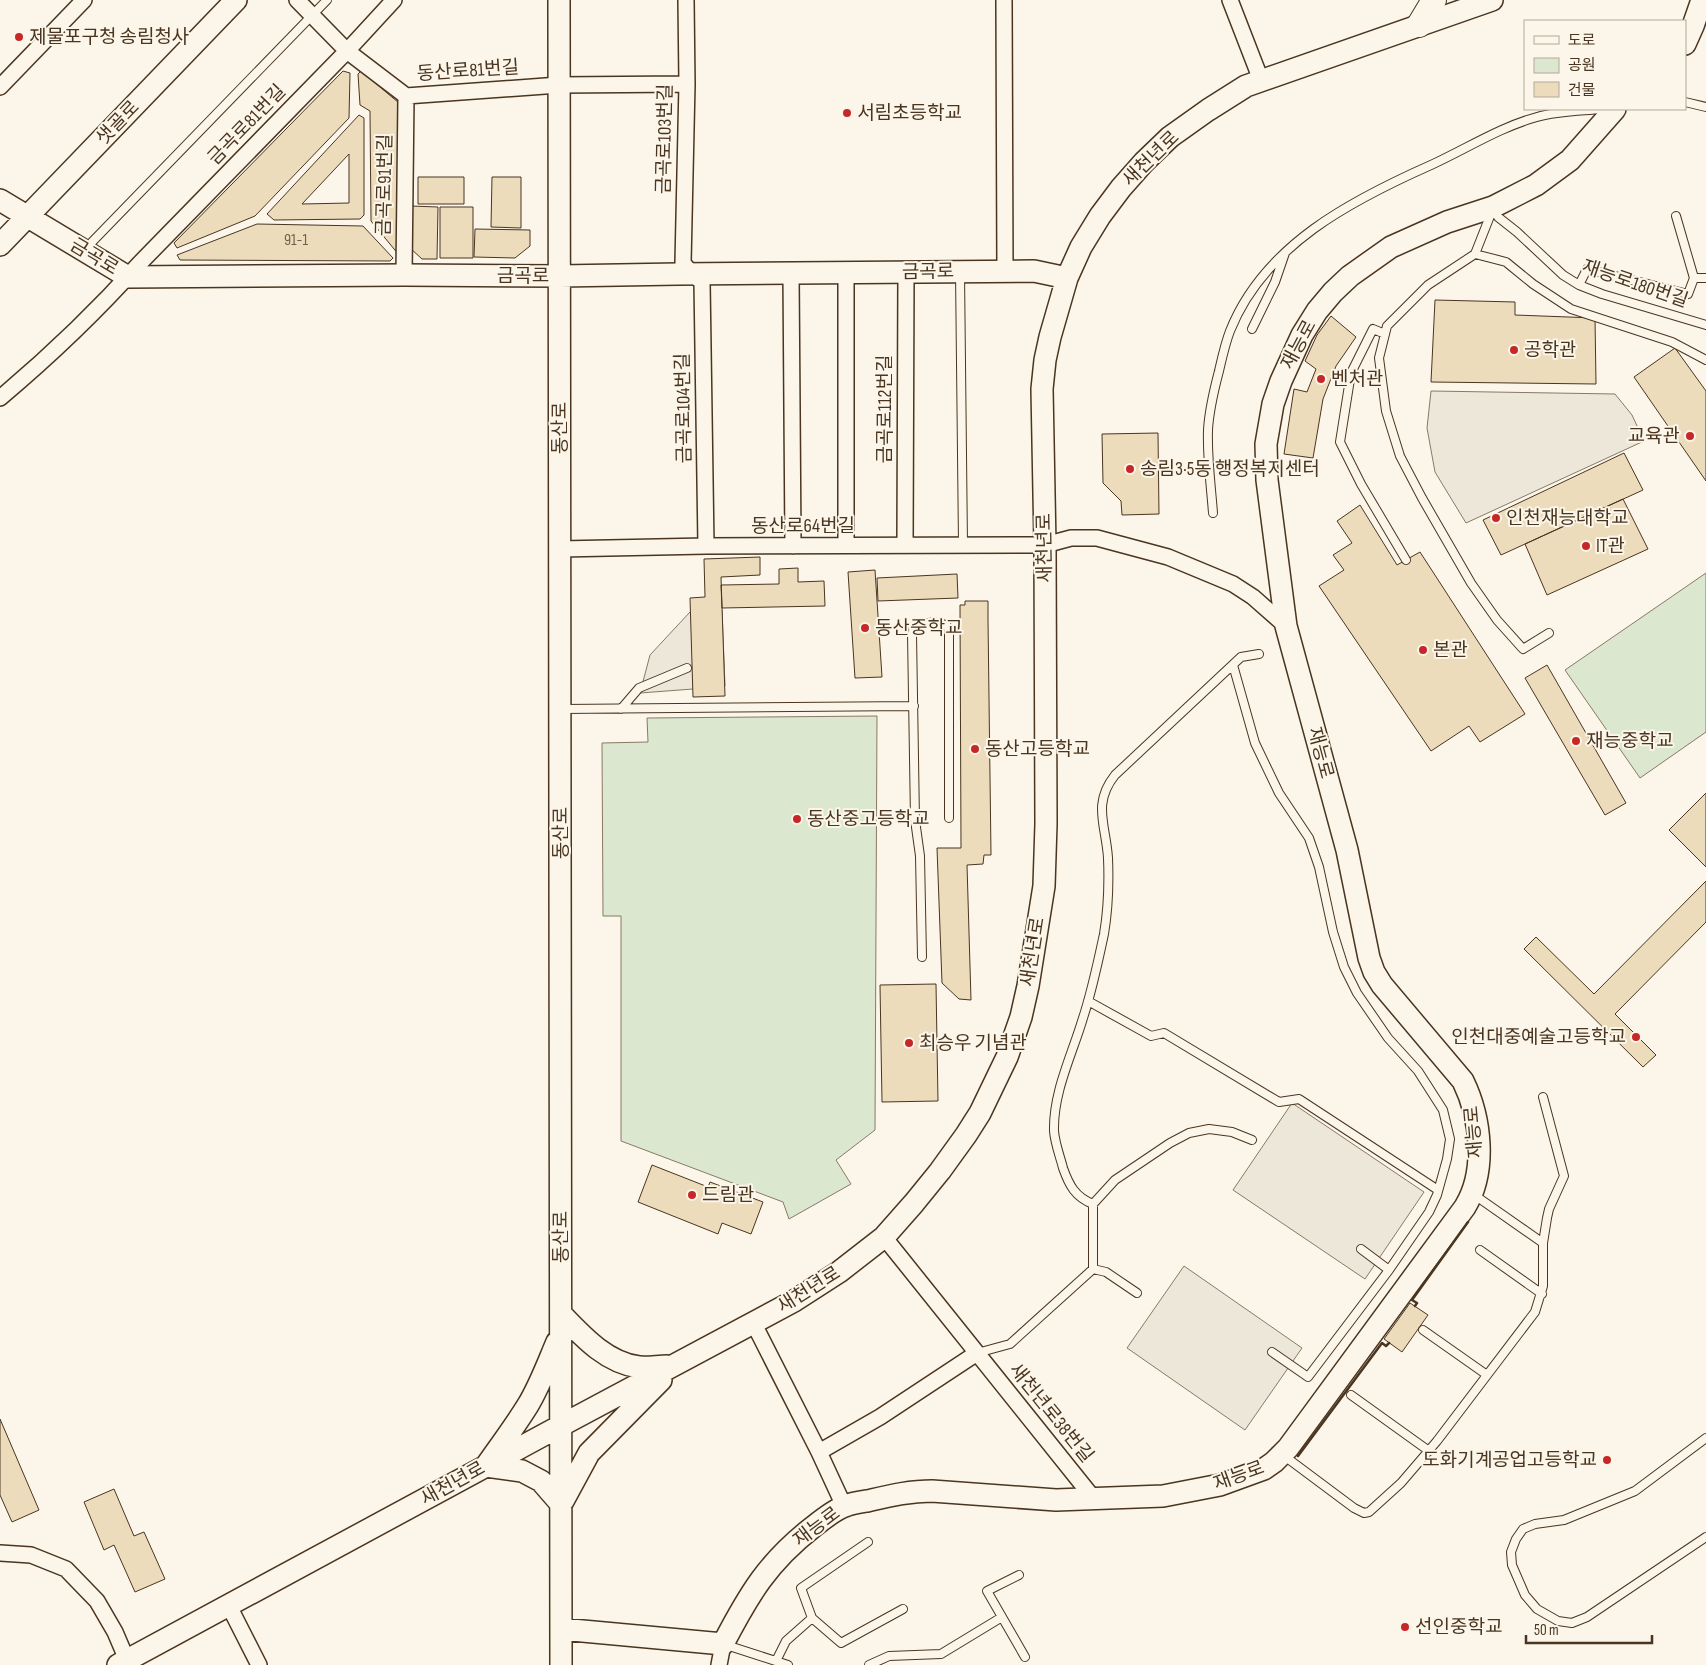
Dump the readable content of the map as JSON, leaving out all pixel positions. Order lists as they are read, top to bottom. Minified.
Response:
{"streets":{"street":["동산로81번길","샛골로","금곡로81번길","금곡로103번길","새천년로","금곡로91번길","금곡로","재능로","금곡로104번길","금곡로112번길","동산로","동산로64번길","새천년로38번길"],"lane":["재능로180번길"]},"crossings":[["동산로81번길","금곡로81번길"],["동산로81번길","금곡로103번길"],["동산로81번길","금곡로91번길"],["동산로81번길","동산로"],["샛골로","금곡로"],["금곡로81번길","금곡로"],["금곡로103번길","금곡로"],["금곡로103번길","금곡로104번길"],["새천년로","금곡로"],["새천년로","동산로"],["새천년로","동산로64번길"],["새천년로","새천년로38번길"],["금곡로91번길","금곡로"],["금곡로","금곡로104번길"],["금곡로","금곡로112번길"],["금곡로","동산로"],["재능로180번길","재능로"],["재능로","동산로64번길"],["재능로","새천년로38번길"],["금곡로104번길","동산로64번길"],["금곡로112번길","동산로64번길"],["동산로","동산로64번길"]],"places":["제물포구청 송림청사","서림초등학교","공학관","벤처관","교육관","송림3·5동 행정복지센터","인천재능대학교","IT관","동산중학교","본관","재능중학교","동산고등학교","동산중고등학교","인천대중예술고등학교","최승우 기념관","드림관","도화기계공업고등학교","선인중학교"],"house_numbers":["91-1"],"legend":["도로","공원","건물"],"scale_bar":"50 m"}
